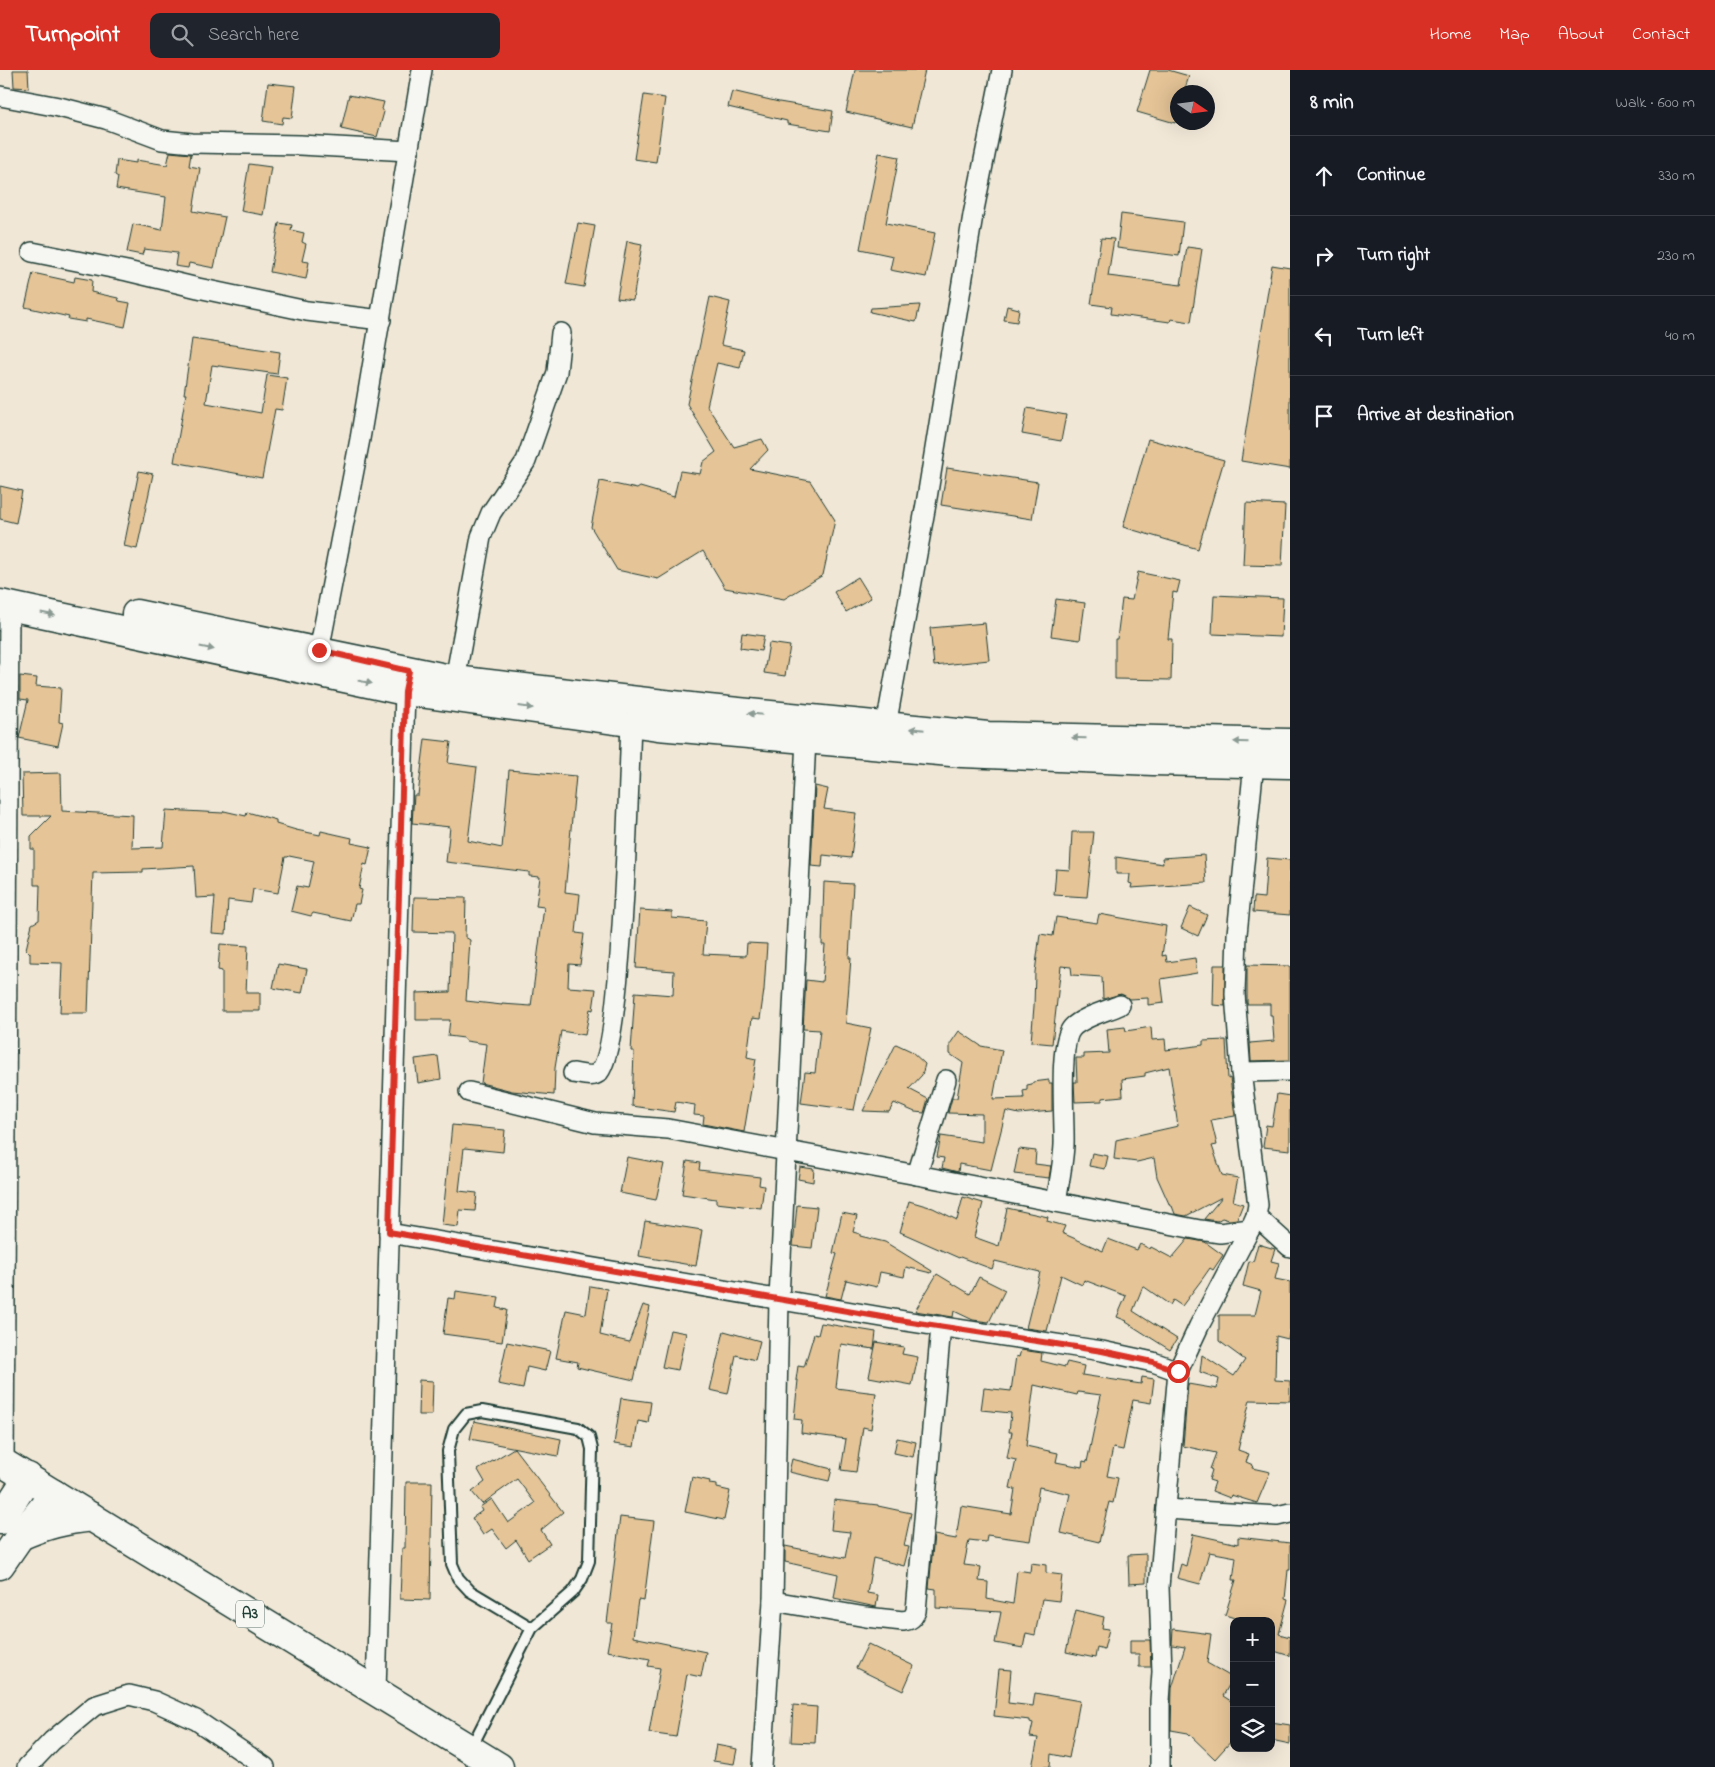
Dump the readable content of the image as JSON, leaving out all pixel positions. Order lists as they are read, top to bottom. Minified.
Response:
{"streets":{"main road":["A3"]},"north":"right","page":{"header":"Turnpoint","search":"Search here","nav":["Home","Map","About","Contact"],"heading":["8 min","Walk · 600 m"],"list":[["Continue","330 m"],["Turn right","230 m"],["Turn left","40 m"],"Arrive at destination"],"map_buttons":["+","−"]}}
